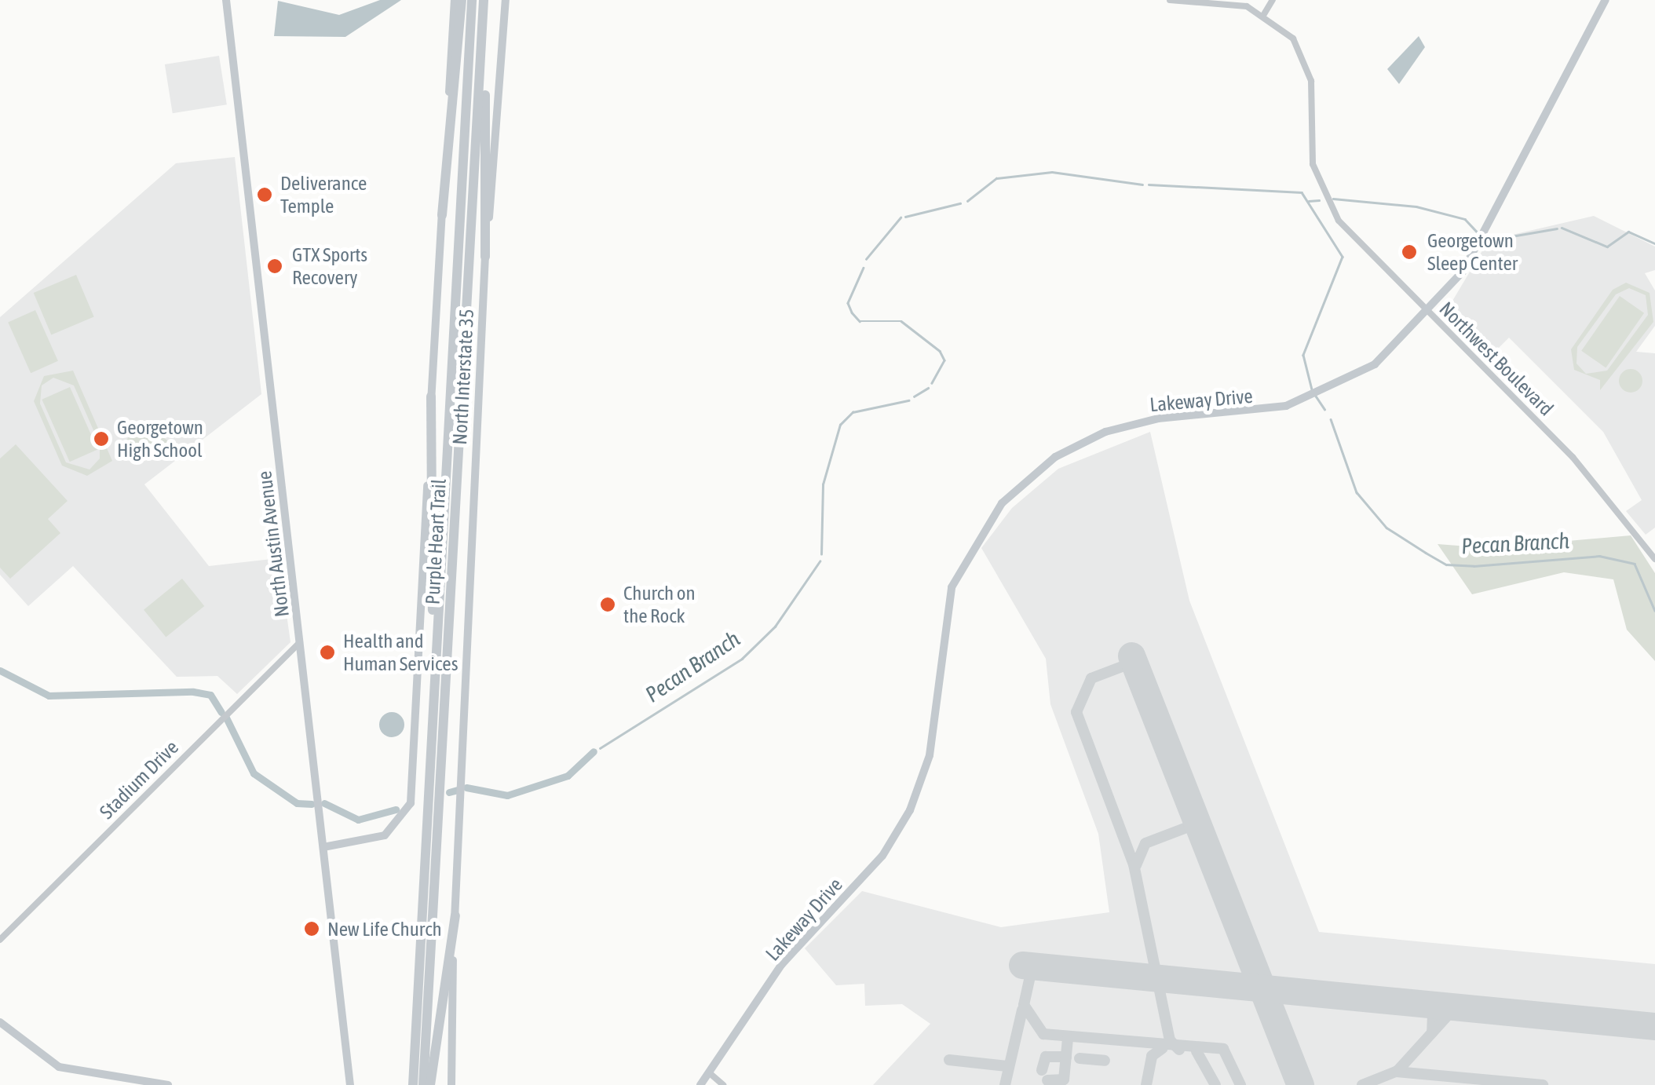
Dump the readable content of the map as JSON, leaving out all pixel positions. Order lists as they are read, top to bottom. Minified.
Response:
{"streets":{"highway":["Purple Heart Trail"],"main road":["North Interstate 35","Lakeway Drive","North Austin Avenue"],"street":["Northwest Boulevard","Stadium Drive"]},"crossings":[["Northwest Boulevard","Lakeway Drive"],["North Interstate 35","North Austin Avenue"],["North Austin Avenue","Stadium Drive"]],"water":["Pecan Branch"],"places":["Deliverance Temple","Georgetown Sleep Center","GTX Sports Recovery","Georgetown High School","Church on the Rock","Health and Human Services","New Life Church"]}
